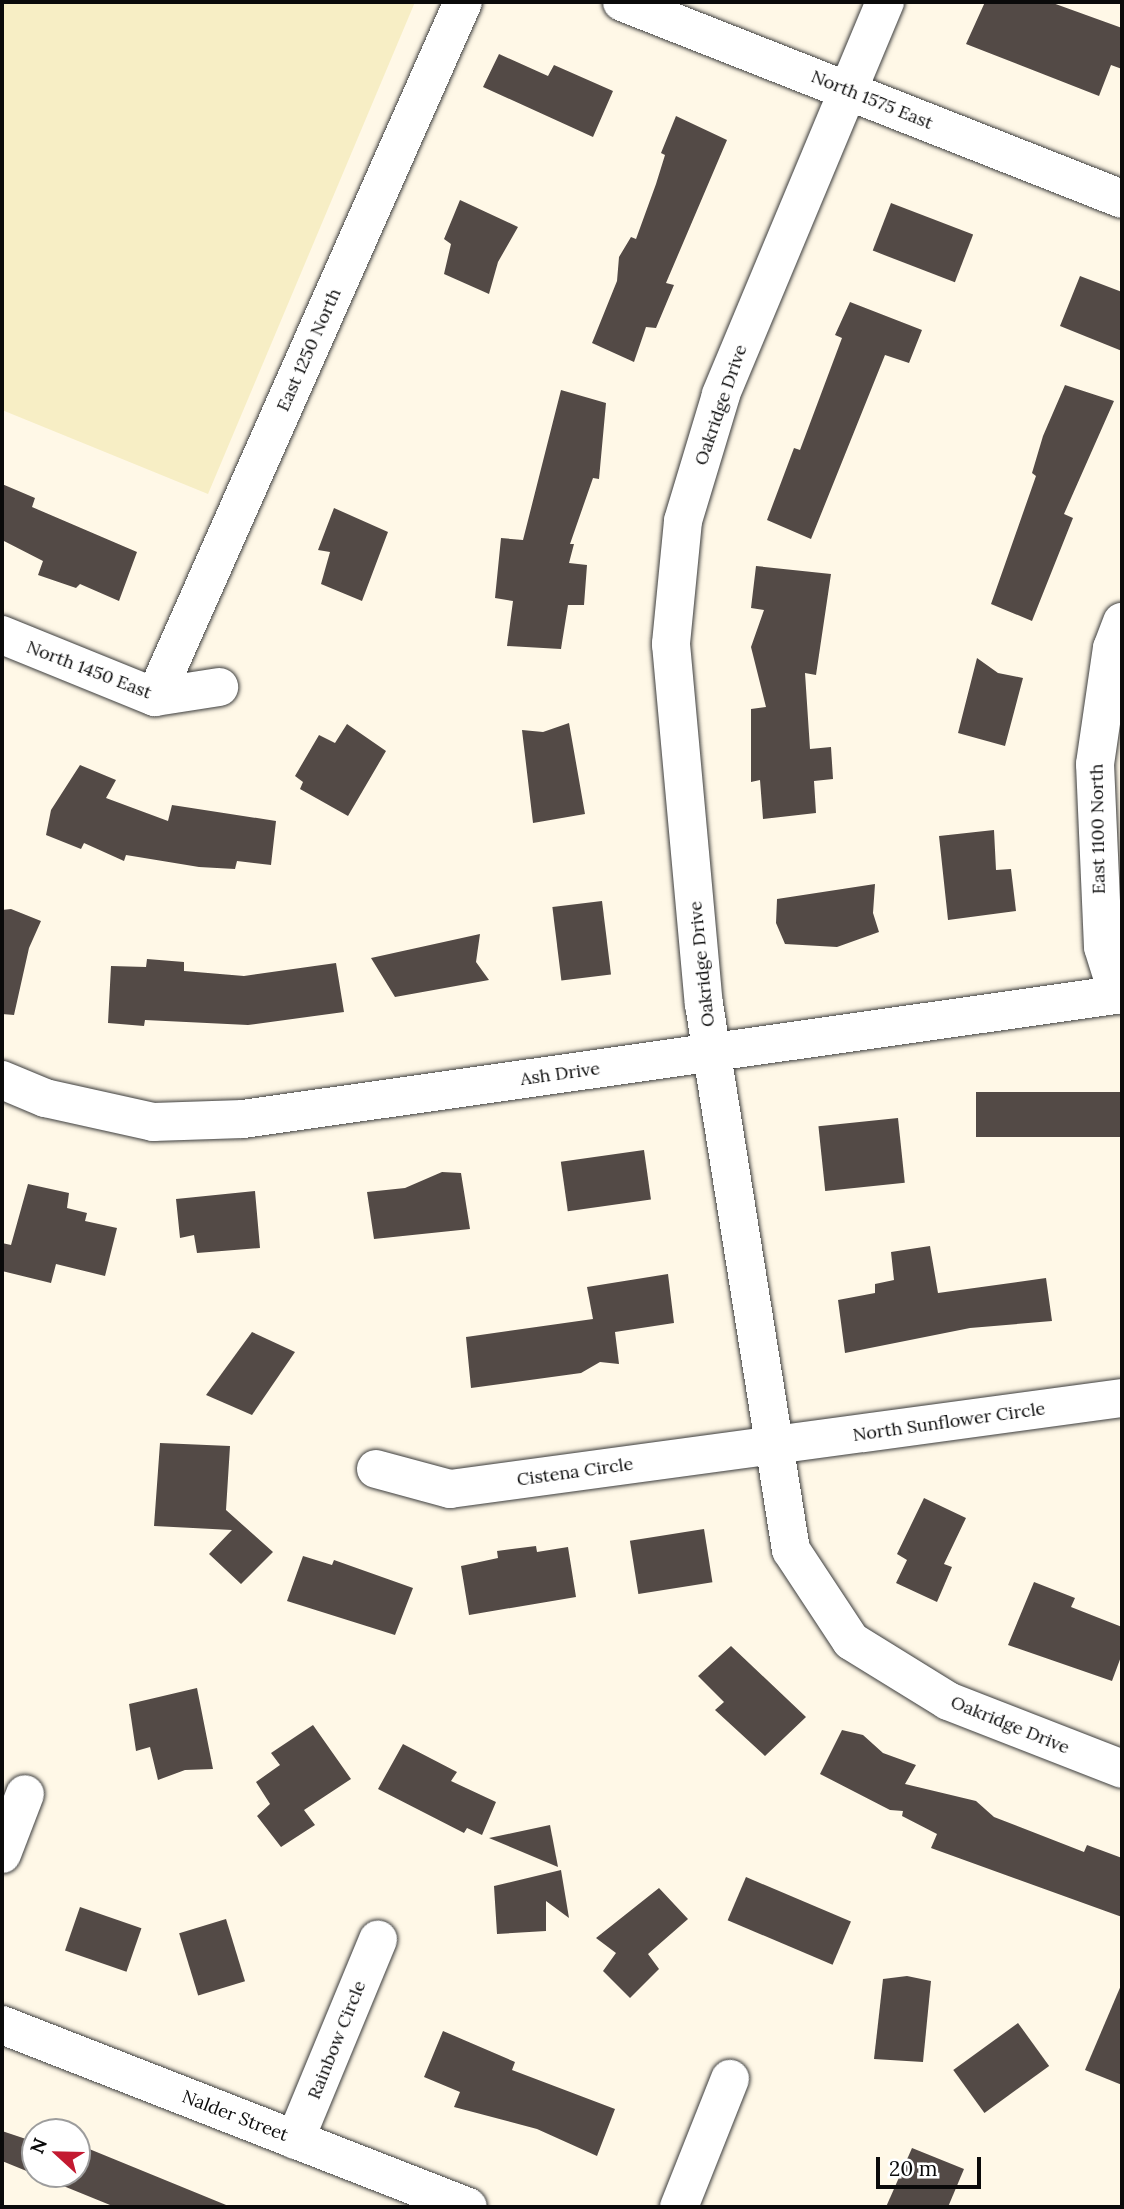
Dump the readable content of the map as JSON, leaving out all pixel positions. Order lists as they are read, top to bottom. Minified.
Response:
{"streets":{"street":["North 1575 East","East 1250 North","Oakridge Drive","North 1450 East","East 1100 North","Ash Drive","North Sunflower Circle","Cistena Circle","Rainbow Circle","Nalder Street"]},"crossings":[["North 1575 East","Oakridge Drive"],["East 1250 North","North 1450 East"],["Oakridge Drive","Ash Drive"],["Oakridge Drive","North Sunflower Circle"],["Oakridge Drive","Cistena Circle"],["East 1100 North","Ash Drive"],["North Sunflower Circle","Cistena Circle"],["Rainbow Circle","Nalder Street"]],"scale_bar":"20 m","north":"left"}
